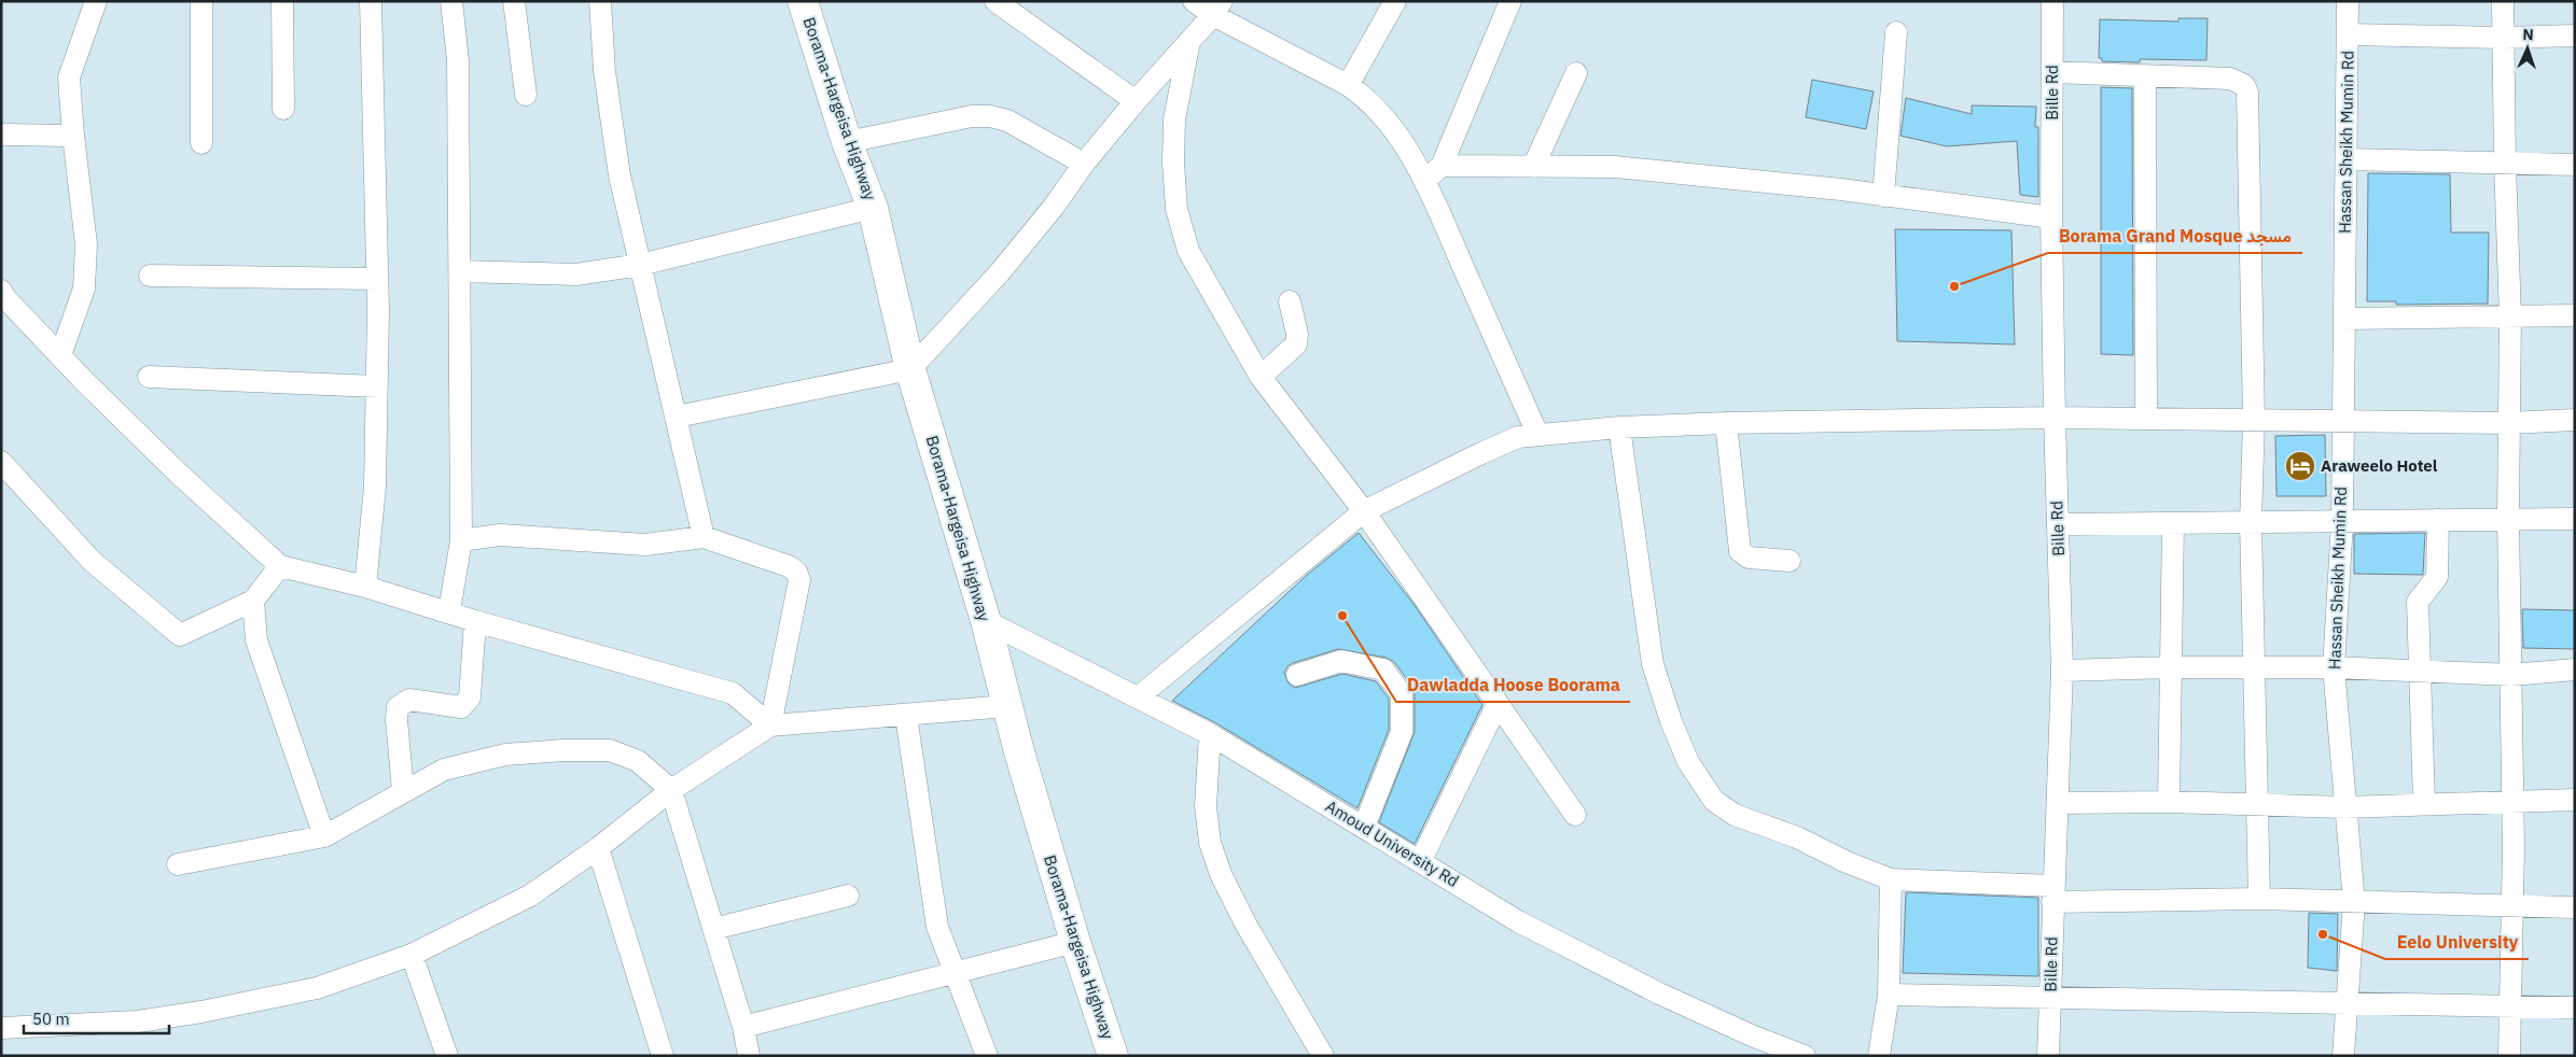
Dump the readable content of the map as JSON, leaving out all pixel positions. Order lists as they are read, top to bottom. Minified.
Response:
{"streets":{"highway":["Borama-Hargeisa Highway"],"street":["Bille Rd","Hassan Sheikh Mumin Rd","Amoud University Rd"]},"crossings":[["Borama-Hargeisa Highway","Amoud University Rd"]],"places":{"other":["Borama Grand Mosque مسجد","Dawladda Hoose Boorama","Eelo University"],"hotel":["Araweelo Hotel"]},"scale_bar":"50 m","north":"top"}
